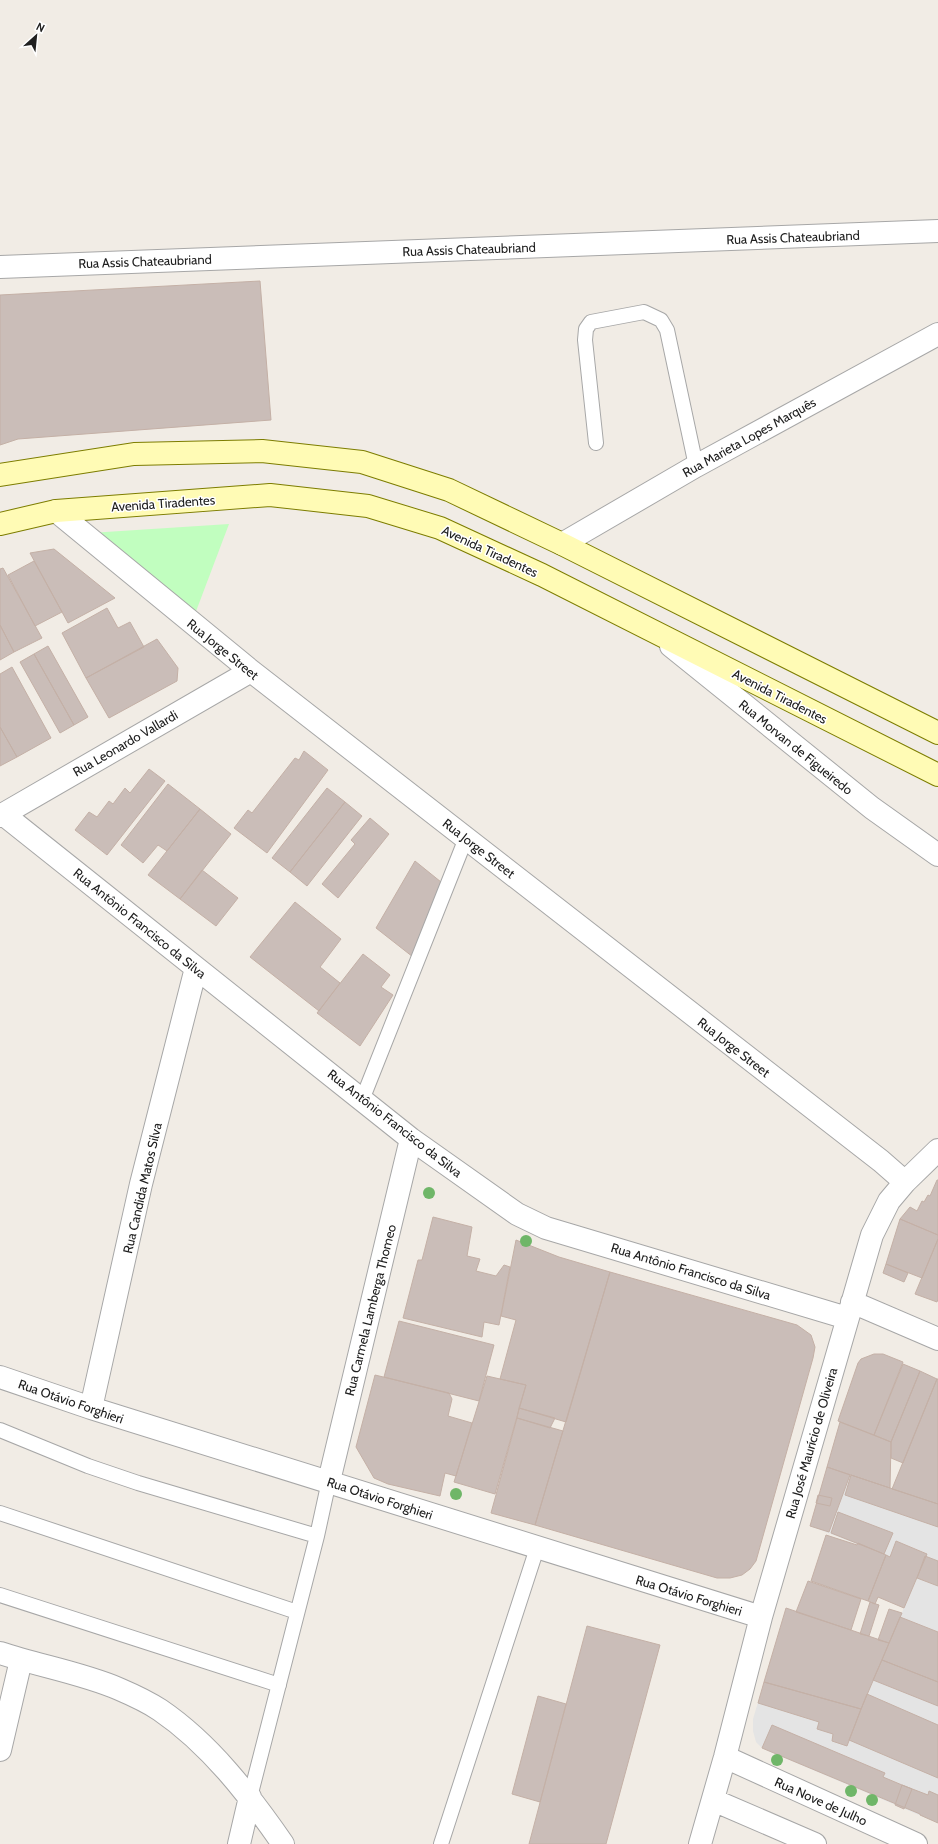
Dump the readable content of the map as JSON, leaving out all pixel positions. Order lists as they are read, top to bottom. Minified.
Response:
{"streets":{"main road":["Avenida Tiradentes"],"street":["Rua Assis Chateaubriand","Rua Marieta Lopes Marquês","Rua Jorge Street","Rua Leonardo Vallardi","Rua Morvan de Figueiredo","Rua Antônio Francisco da Silva","Rua Candida Matos Silva","Rua Carmela Lamberga Thomeo","Rua Otávio Forghieri","Rua José Maurício de Oliveira","Rua Nove de Julho"]},"crossings":[["Avenida Tiradentes","Rua Jorge Street"],["Avenida Tiradentes","Rua Morvan de Figueiredo"],["Rua Jorge Street","Rua Leonardo Vallardi"],["Rua Jorge Street","Rua José Maurício de Oliveira"],["Rua Leonardo Vallardi","Rua Antônio Francisco da Silva"],["Rua Antônio Francisco da Silva","Rua Candida Matos Silva"],["Rua Antônio Francisco da Silva","Rua Carmela Lamberga Thomeo"],["Rua Antônio Francisco da Silva","Rua José Maurício de Oliveira"],["Rua Candida Matos Silva","Rua Otávio Forghieri"],["Rua Carmela Lamberga Thomeo","Rua Otávio Forghieri"],["Rua Otávio Forghieri","Rua José Maurício de Oliveira"],["Rua José Maurício de Oliveira","Rua Nove de Julho"]],"north":"top right"}
